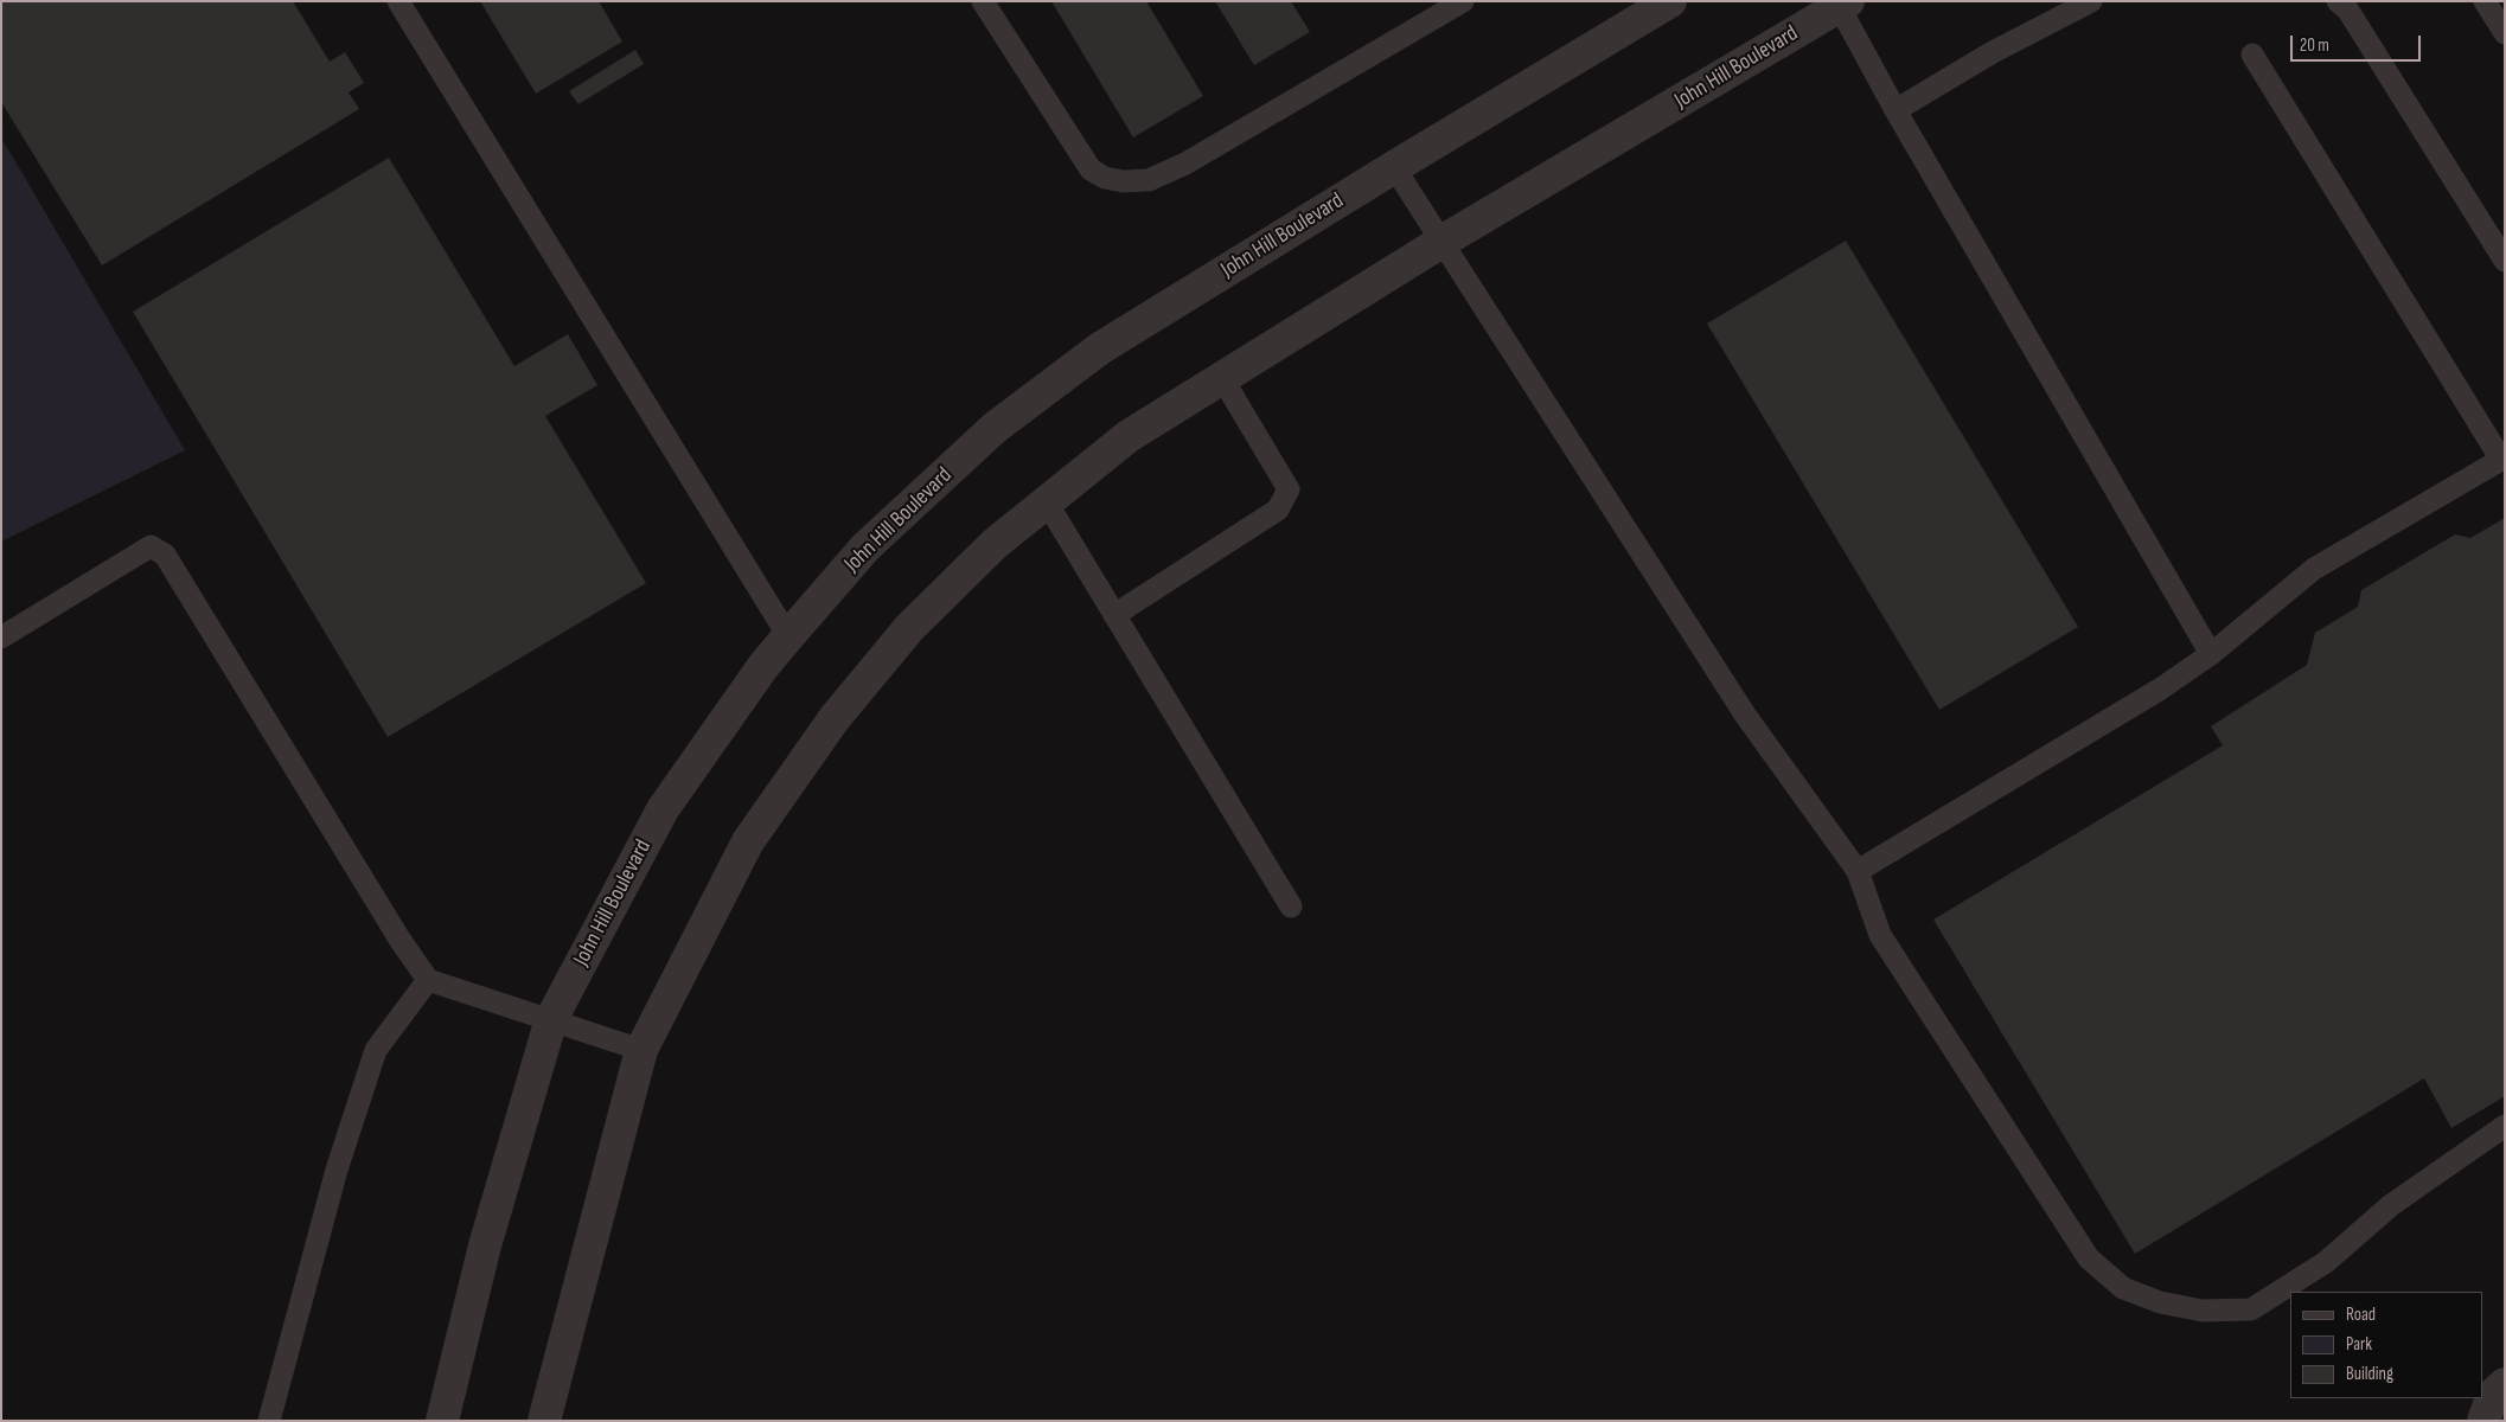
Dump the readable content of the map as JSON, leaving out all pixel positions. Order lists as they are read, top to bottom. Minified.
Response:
{"streets":{"street":["John Hill Boulevard"]},"legend":["Road","Park","Building"],"scale_bar":"20 m"}
